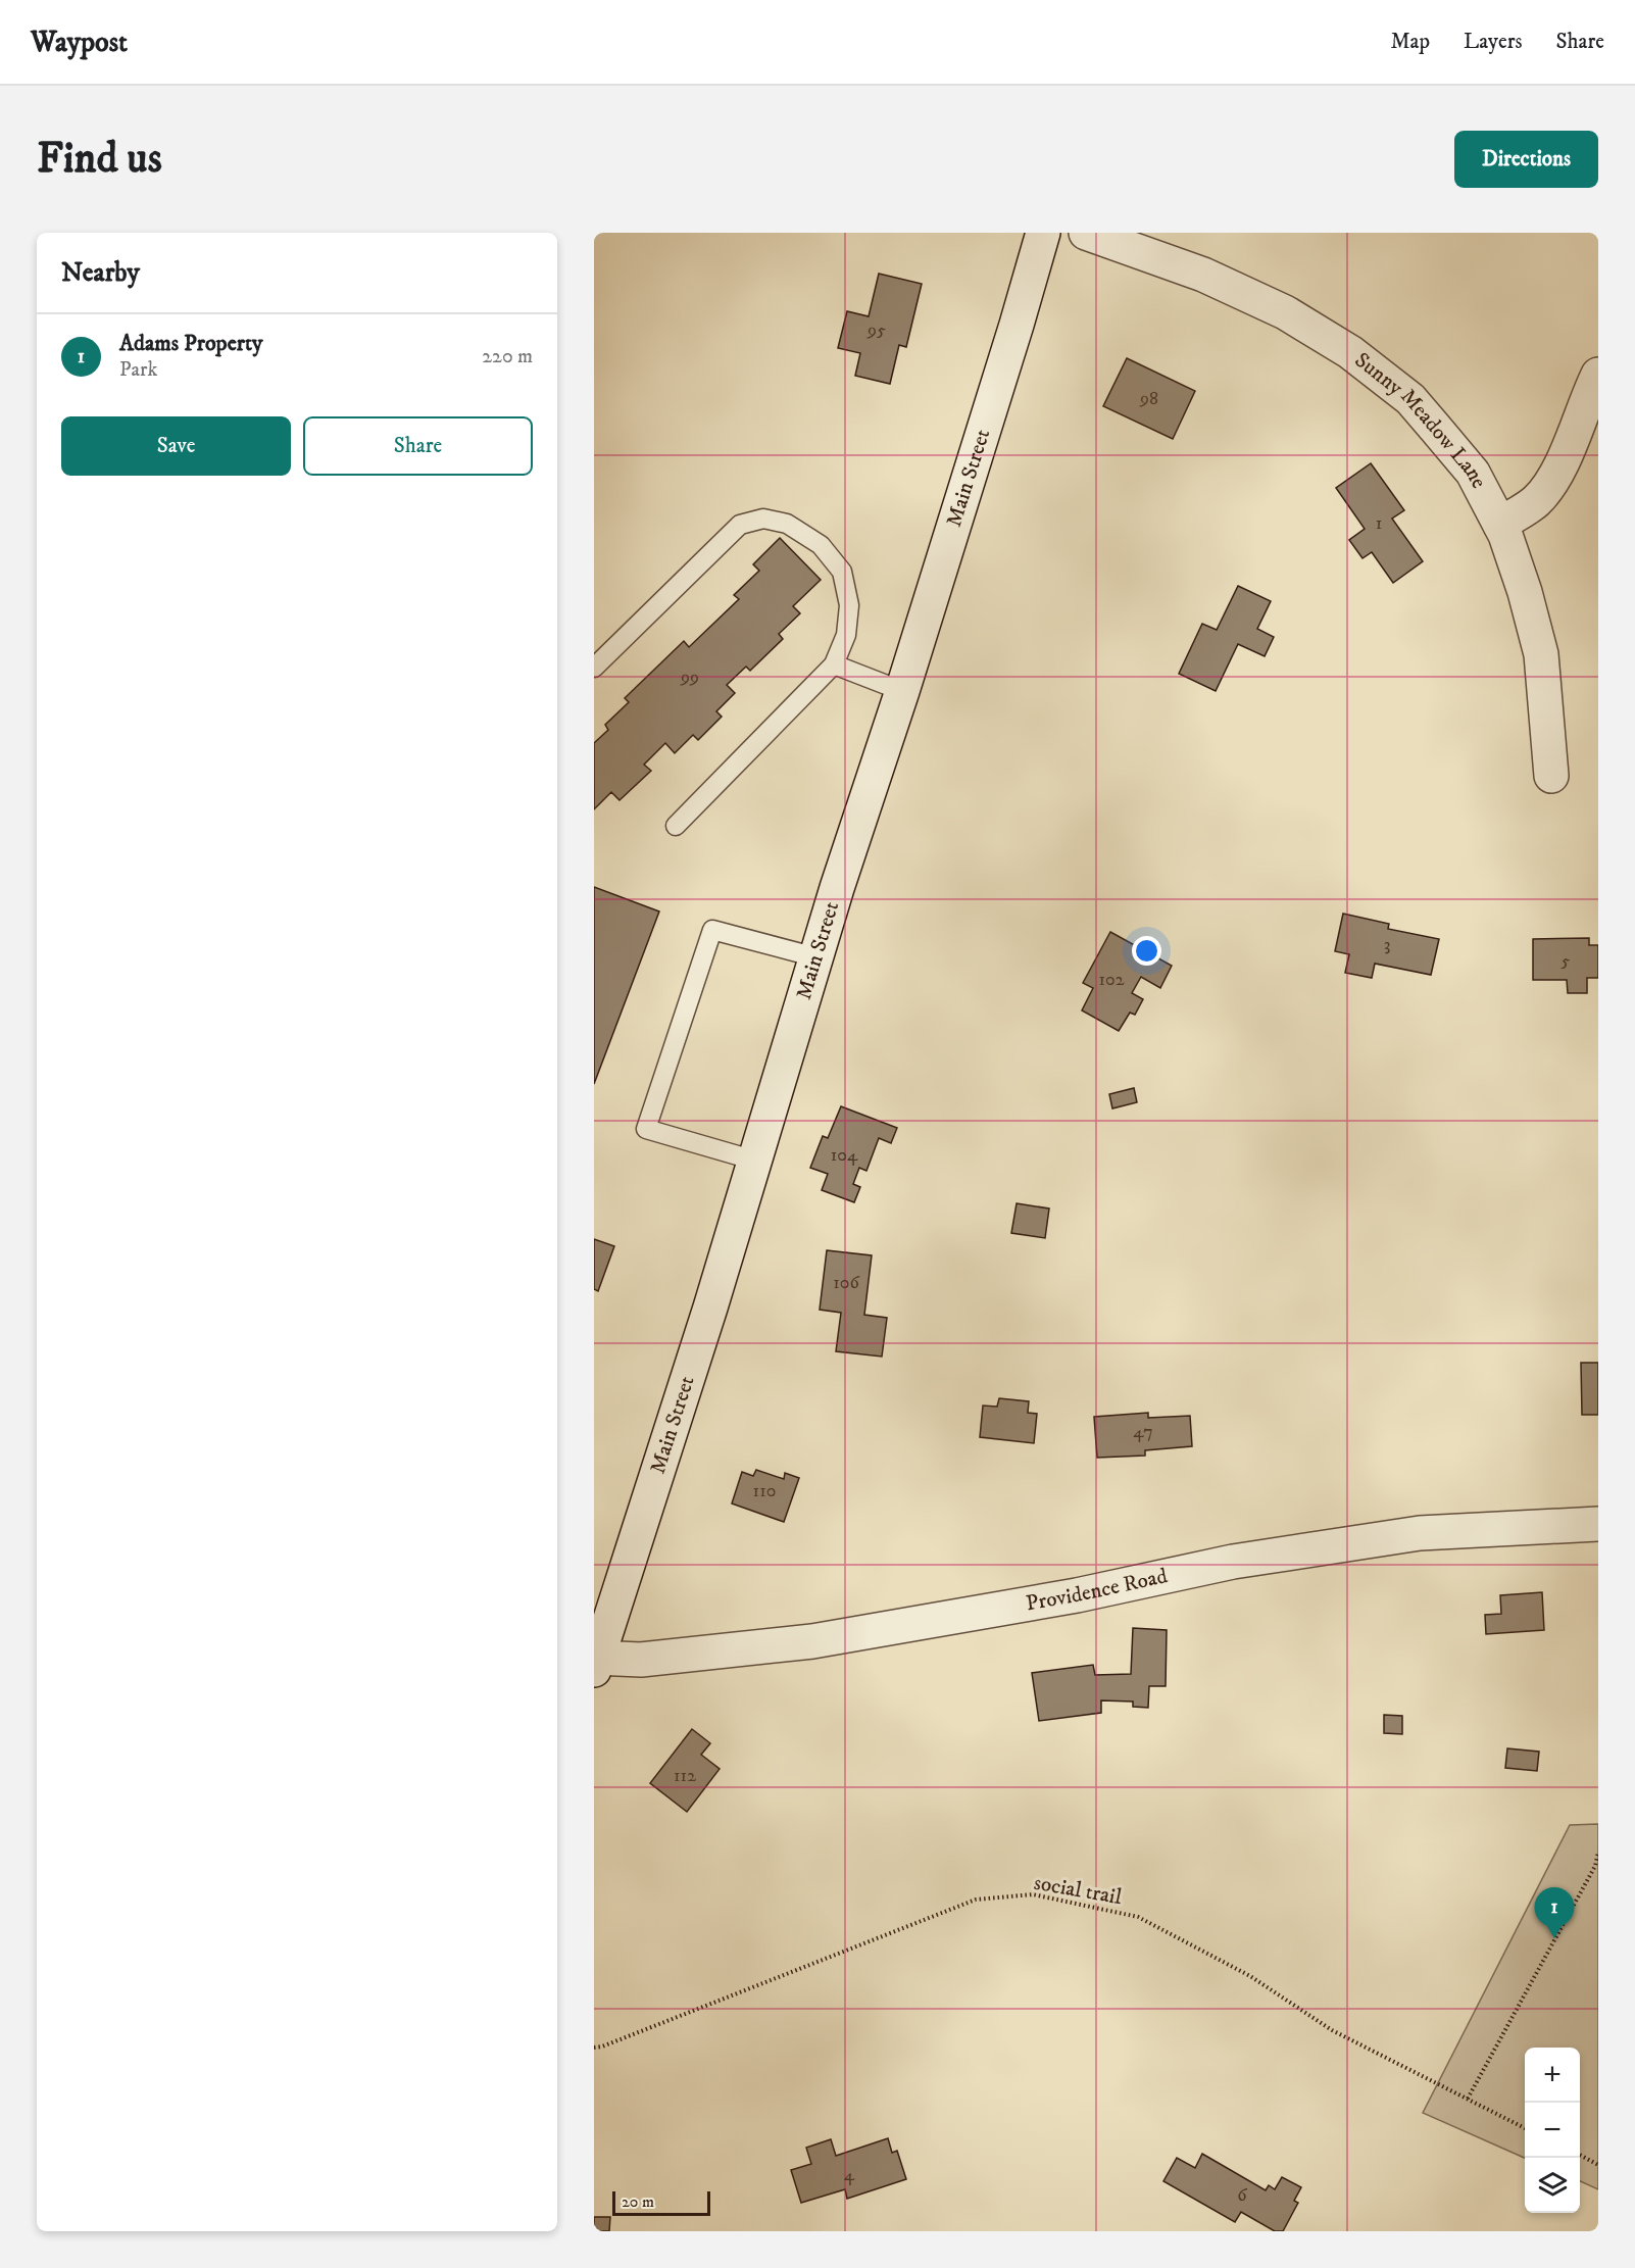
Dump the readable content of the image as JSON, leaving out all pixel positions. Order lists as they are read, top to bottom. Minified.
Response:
{"streets":{"street":["Sunny Meadow Lane","Main Street","Providence Road"],"path":["social trail"]},"crossings":[["Main Street","Providence Road"]],"house_numbers":["95","98","1","99","3","5","102","104","106","47","110","112","4","6"],"scale_bar":"20 m","page":{"header":"Waypost","nav":["Map","Layers","Share"],"buttons":["Directions",["Save","Share"]],"title":"Find us","heading":"Nearby","list":[{"mark":"1","name":"Adams Property","note":"Park","value":"220 m"}],"pins":"1","map_buttons":["+","−"],"scale":"20 m"}}
